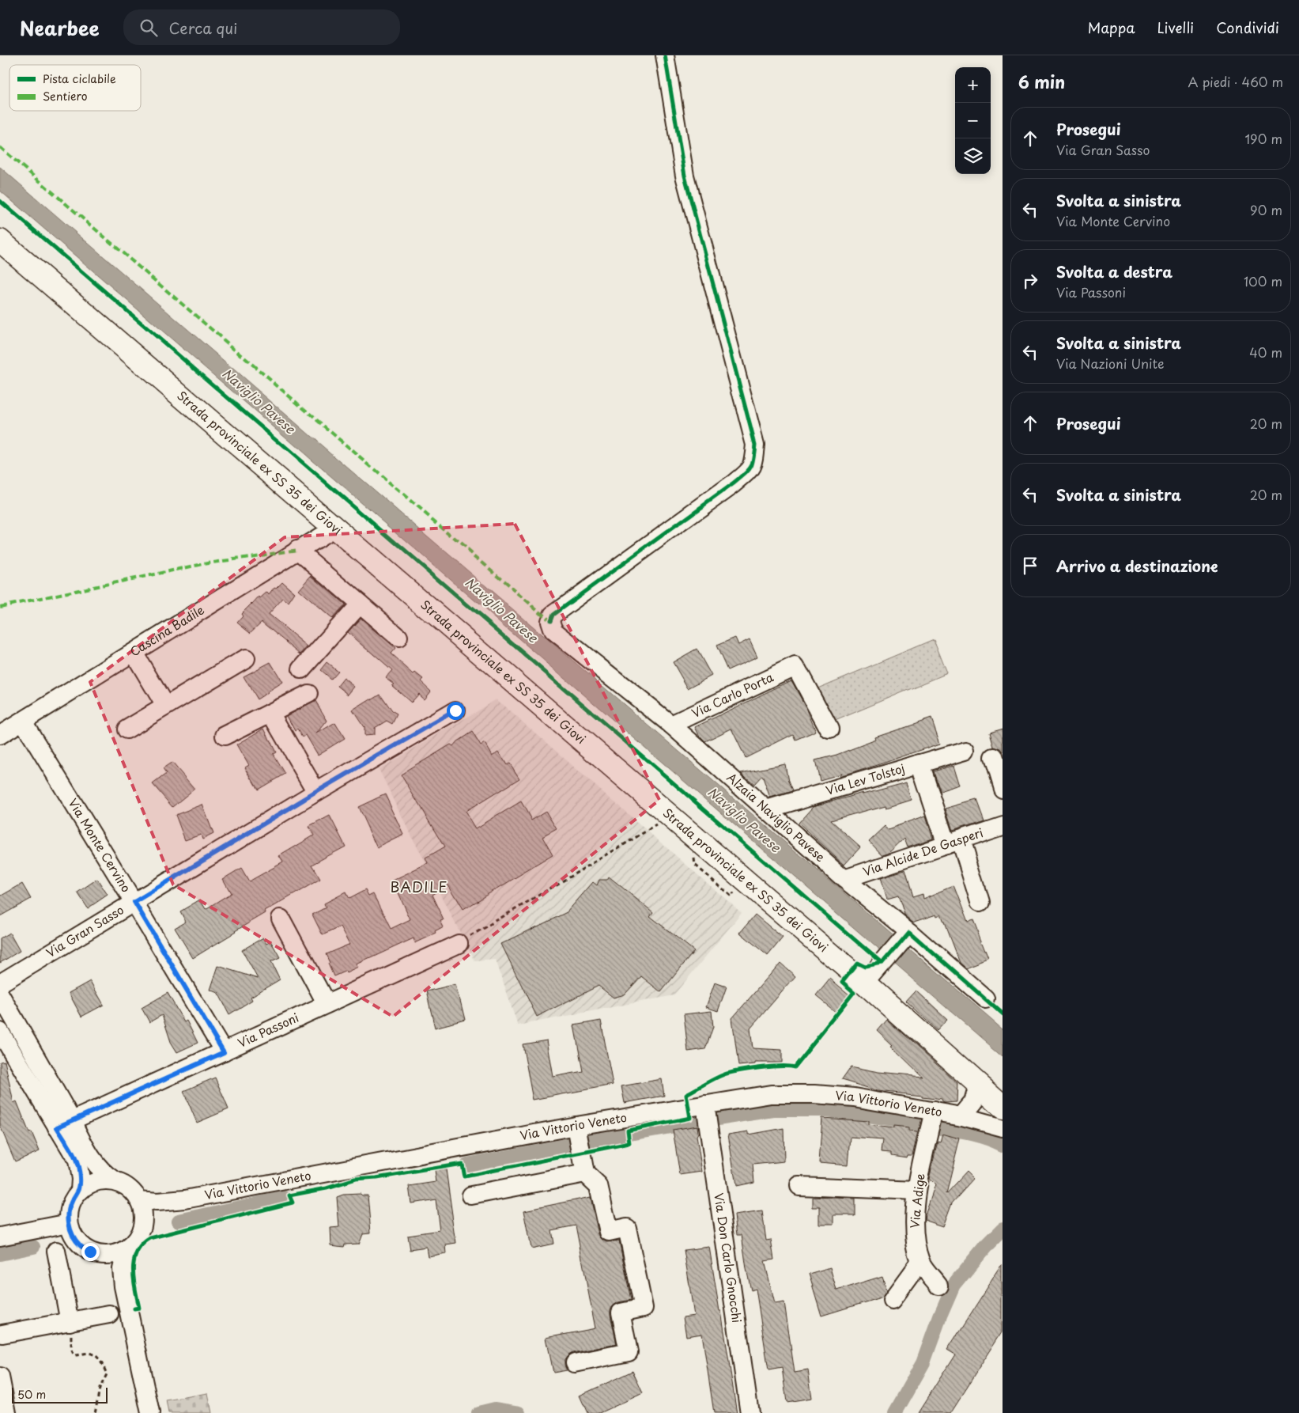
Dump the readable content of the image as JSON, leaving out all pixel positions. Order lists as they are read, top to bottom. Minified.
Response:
{"streets":{"main road":["Strada provinciale ex SS 35 dei Giovi"],"street":["Cascina Badile","Via Carlo Porta","Via Lev Tolstoj","Alzaia Naviglio Pavese","Via Monte Cervino","Via Alcide De Gasperi","Via Gran Sasso","Via Passoni","Via Vittorio Veneto","Via Adige","Via Don Carlo Gnocchi"]},"crossings":[["Strada provinciale ex SS 35 dei Giovi","Cascina Badile"],["Cascina Badile","Via Monte Cervino"],["Via Carlo Porta","Alzaia Naviglio Pavese"],["Via Lev Tolstoj","Alzaia Naviglio Pavese"],["Alzaia Naviglio Pavese","Via Alcide De Gasperi"],["Via Monte Cervino","Via Gran Sasso"],["Via Monte Cervino","Via Passoni"],["Via Vittorio Veneto","Via Adige"],["Via Vittorio Veneto","Via Don Carlo Gnocchi"]],"districts":["BADILE"],"water":["Naviglio Pavese"],"legend":["Pista ciclabile","Sentiero"],"scale_bar":"50 m","page":{"header":"Nearbee","search":"Cerca qui","nav":["Mappa","Livelli","Condividi"],"heading":["6 min","A piedi · 460 m"],"map_buttons":["+","−"],"list":[["Prosegui","Via Gran Sasso","190 m"],["Svolta a sinistra","Via Monte Cervino","90 m"],["Svolta a destra","Via Passoni","100 m"],["Svolta a sinistra","Via Nazioni Unite","40 m"],["Prosegui","20 m"],["Svolta a sinistra","20 m"],"Arrivo a destinazione"],"scale":"50 m"}}
